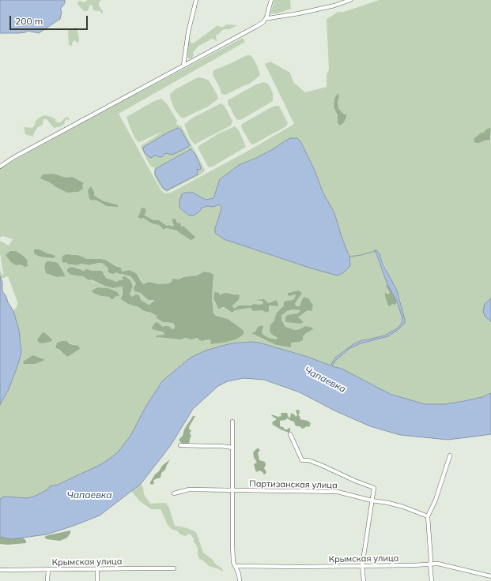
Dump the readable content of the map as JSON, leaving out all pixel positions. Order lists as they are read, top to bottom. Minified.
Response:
{"streets":{"street":["Партизанская улица","Крымская улица"]},"water":["Чапаевка"],"scale_bar":"200 m"}
